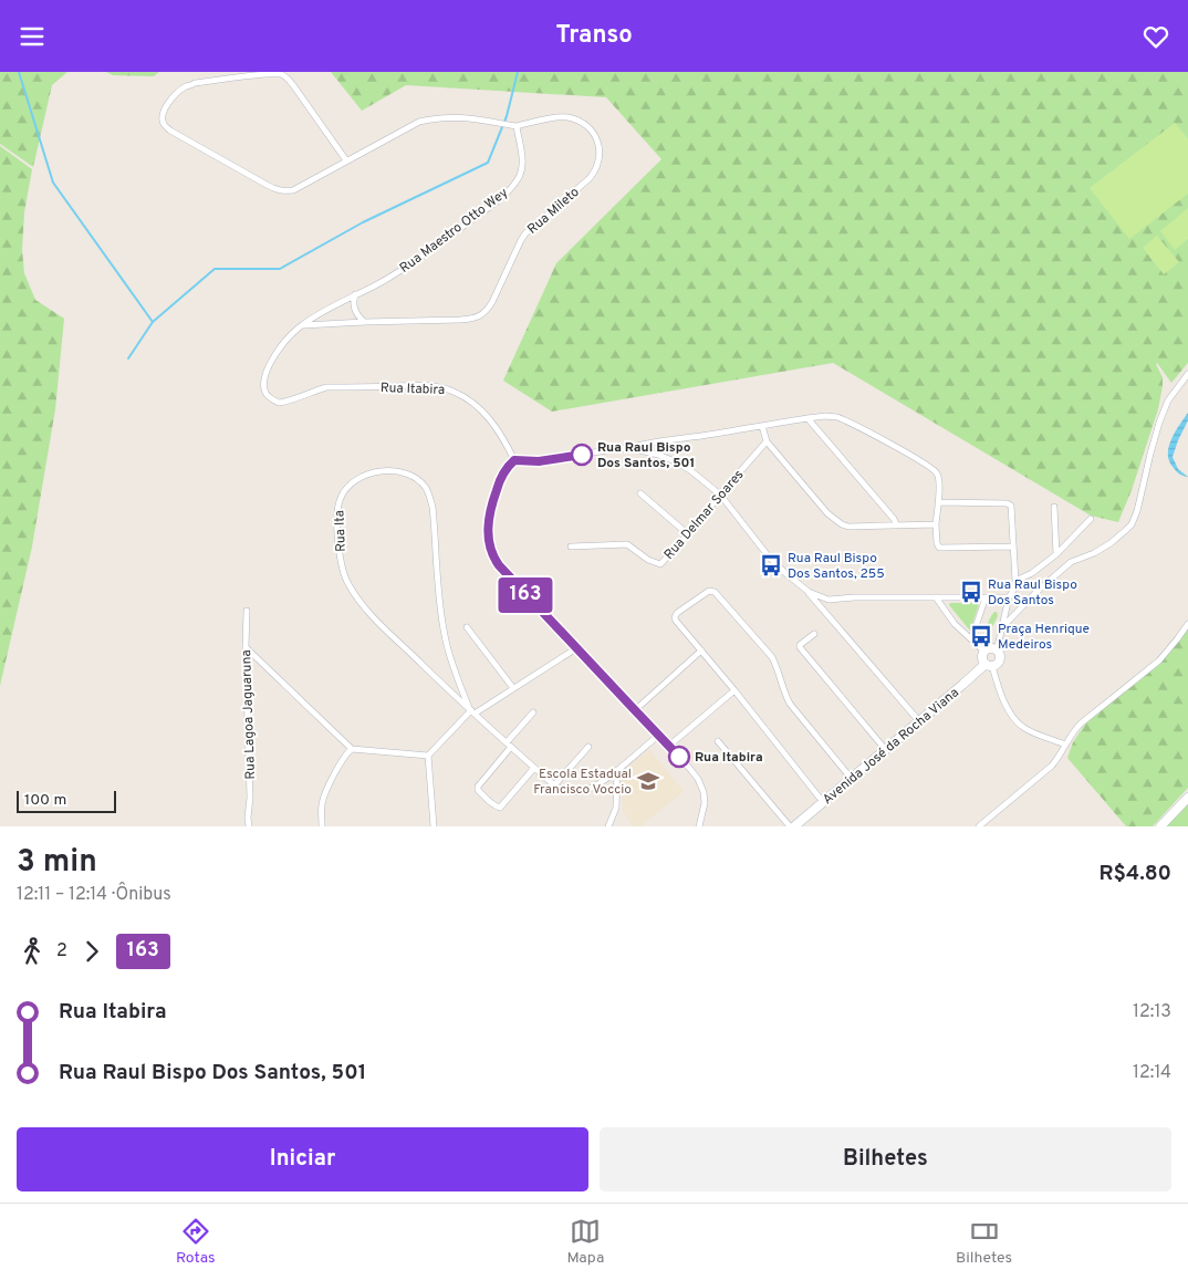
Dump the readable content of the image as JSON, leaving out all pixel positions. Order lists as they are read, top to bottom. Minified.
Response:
{"streets":{"street":["Rua Mileto","Rua Maestro Otto Wey","Rua Itabira","Rua Delmar Soares","Rua Ita","Rua Lagoa Jaguaruna","Avenida José da Rocha Viana"]},"crossings":[["Rua Mileto","Rua Maestro Otto Wey"],["Rua Maestro Otto Wey","Rua Itabira"]],"places":{"other":["Rua Raul Bispo Dos Santos, 501","Rua Itabira"],"bus stop":["Rua Raul Bispo Dos Santos, 255","Rua Raul Bispo Dos Santos","Praça Henrique Medeiros"],"school or university":["Escola Estadual Francisco Voccio"]},"lines":["bus line 163"],"scale_bar":"100 m","page":{"header":"Transo","on_map":"163","scale":"100 m","heading":["3 min","12:11 – 12:14 · Ônibus","R$4.80"],"legs":["2","163"],"list":[{"name":"Rua Itabira","value":"12:13"},{"name":"Rua Raul Bispo Dos Santos, 501","value":"12:14"}],"buttons":["Iniciar","Bilhetes"],"tabs":["Rotas","Mapa","Bilhetes"]}}
